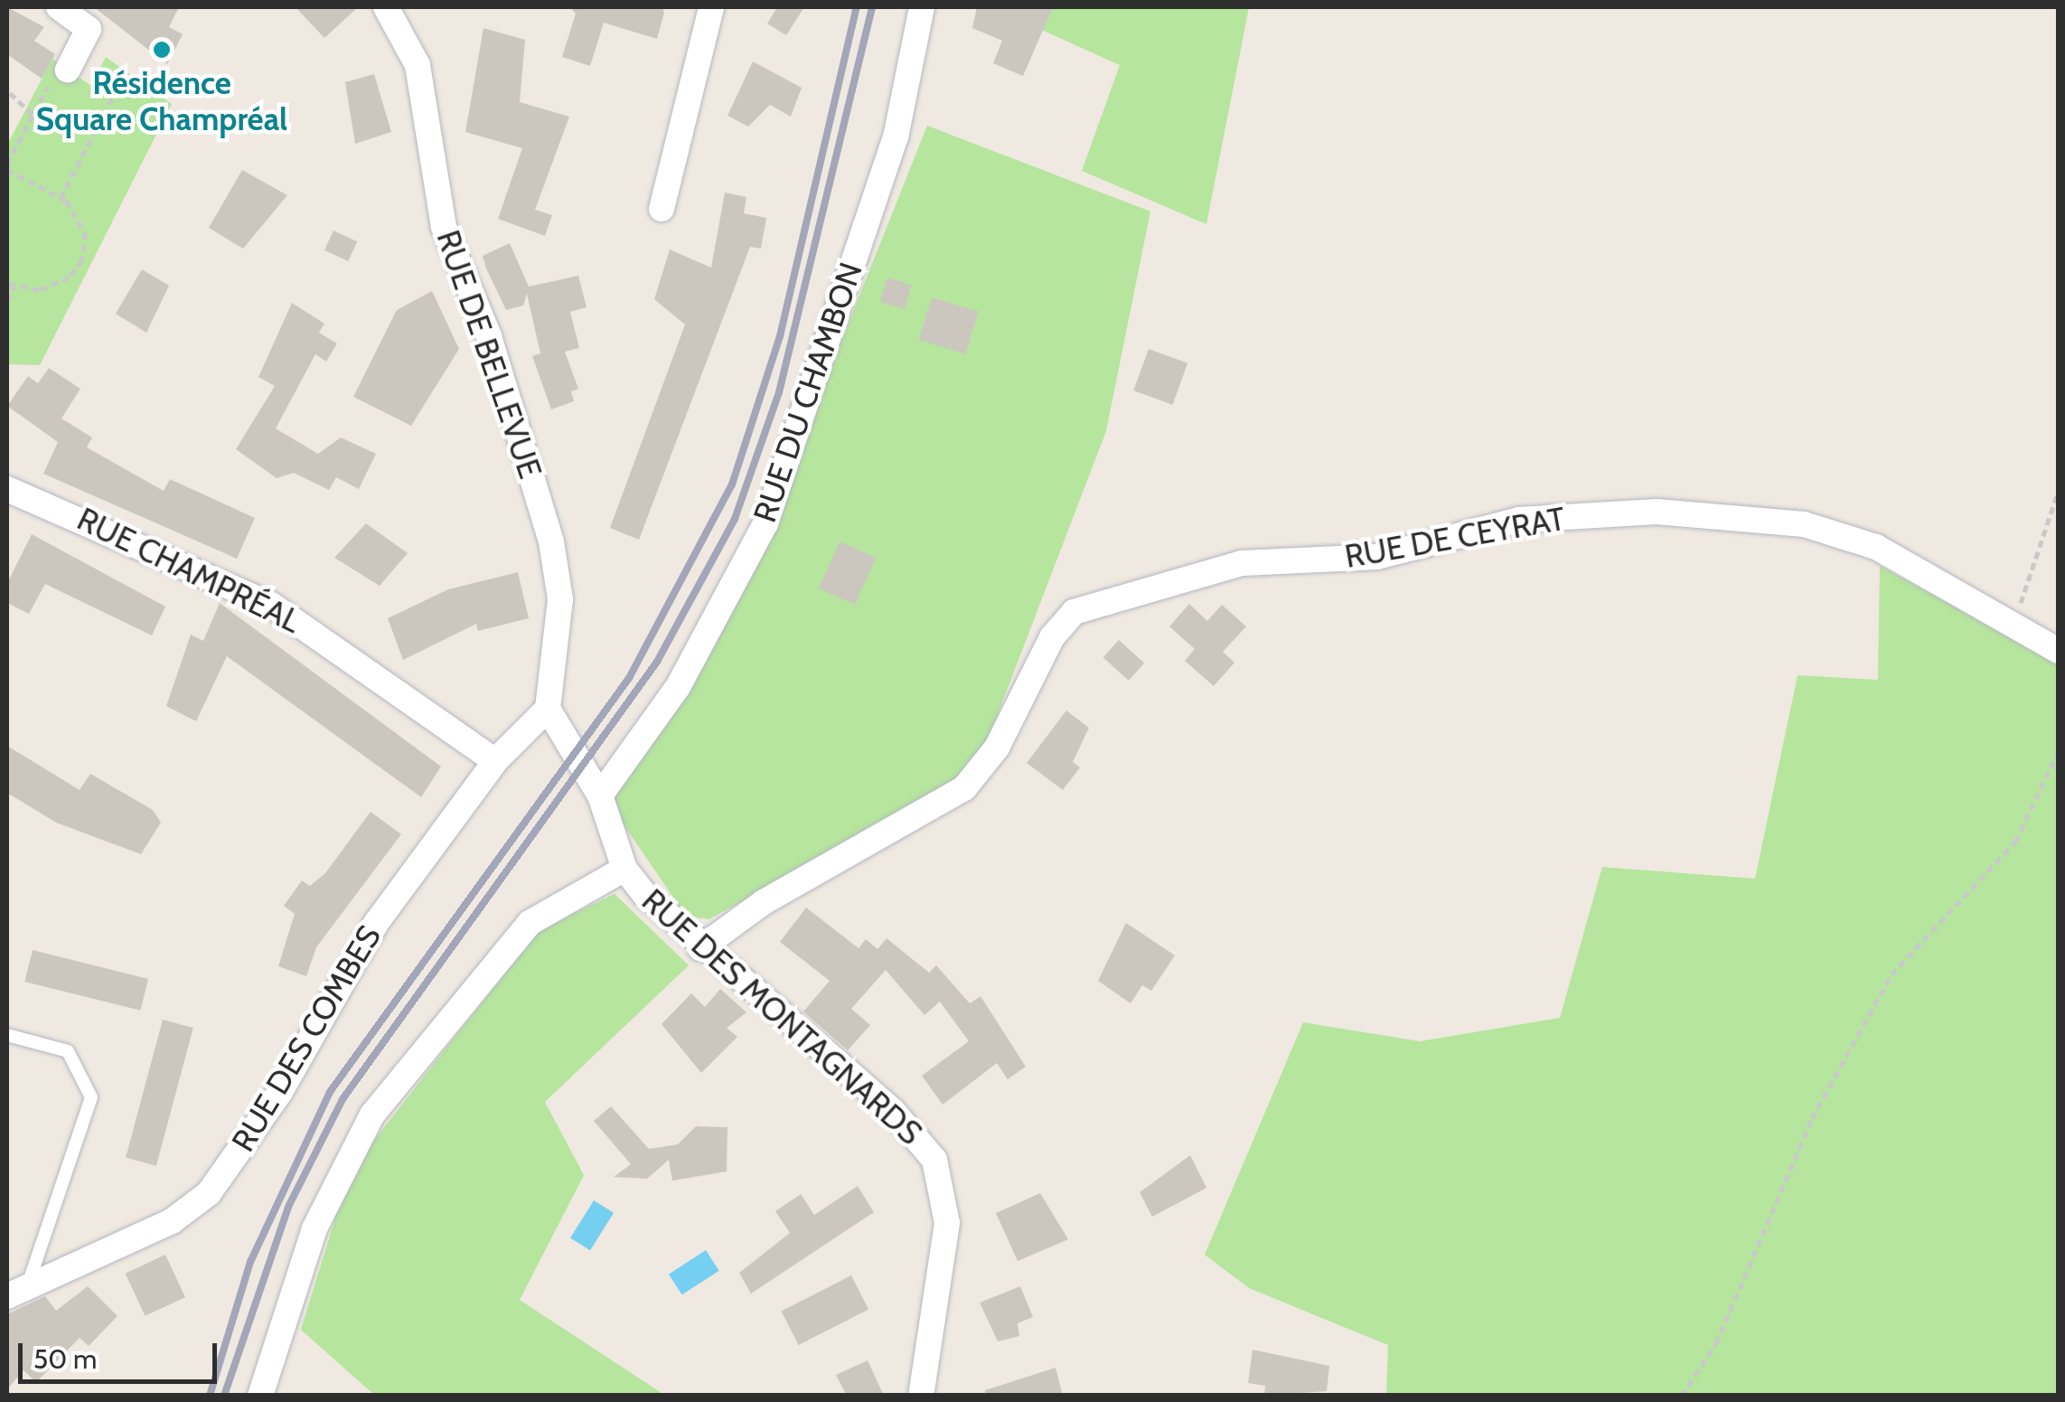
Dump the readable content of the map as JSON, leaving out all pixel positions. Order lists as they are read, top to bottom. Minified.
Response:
{"streets":{"street":["RUE DE BELLEVUE","RUE DU CHAMBON","RUE DE CEYRAT","RUE CHAMPRÉAL","RUE DES MONTAGNARDS","RUE DES COMBES"]},"crossings":[["RUE DE BELLEVUE","RUE DES MONTAGNARDS"],["RUE DE BELLEVUE","RUE DES COMBES"],["RUE DU CHAMBON","RUE DES MONTAGNARDS"],["RUE DE CEYRAT","RUE DES MONTAGNARDS"],["RUE CHAMPRÉAL","RUE DES COMBES"],["RUE DES MONTAGNARDS","RUE DES COMBES"]],"places":["Résidence Square Champréal"],"scale_bar":"50 m"}
